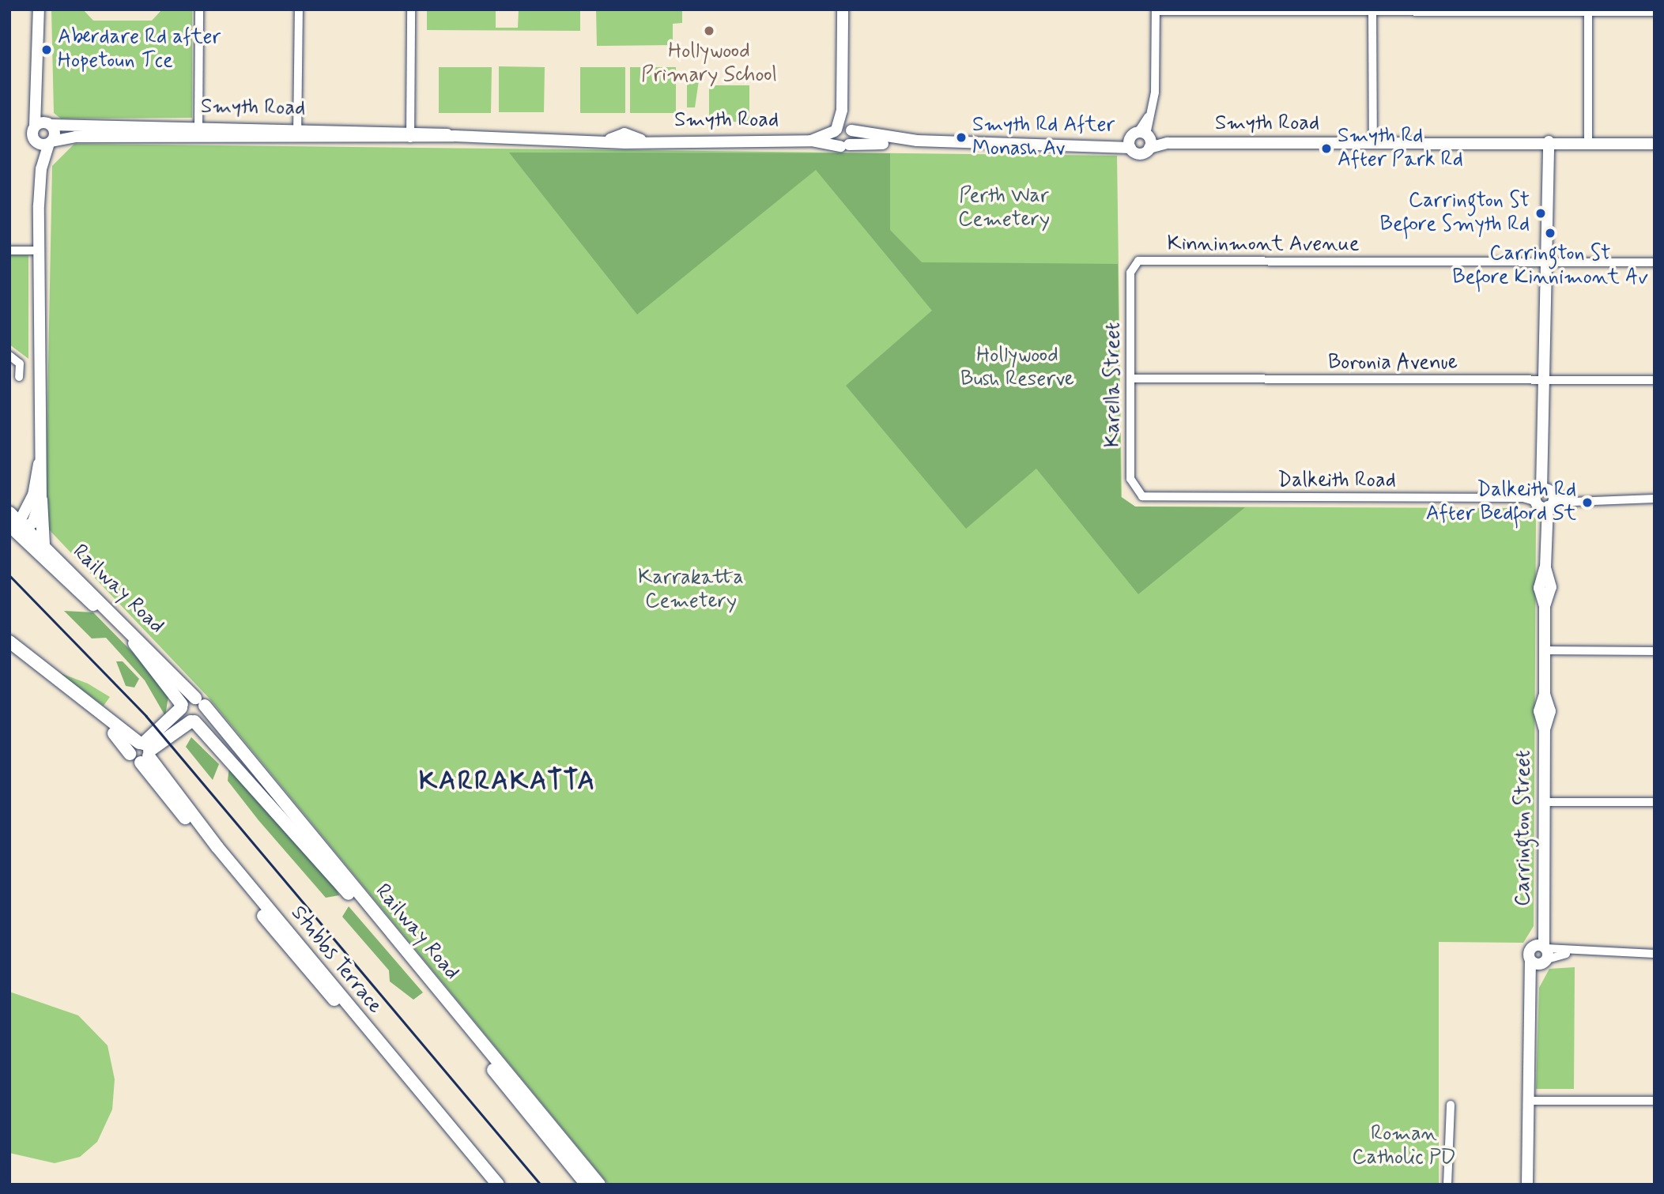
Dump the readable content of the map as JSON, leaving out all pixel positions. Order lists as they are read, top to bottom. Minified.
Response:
{"streets":{"main road":["Railway Road","Stubbs Terrace"],"street":["Smyth Road","Kinninmont Avenue","Boronia Avenue","Karella Street","Dalkeith Road","Carrington Street"]},"crossings":[["Smyth Road","Carrington Street"],["Kinninmont Avenue","Karella Street"],["Kinninmont Avenue","Carrington Street"],["Boronia Avenue","Karella Street"],["Boronia Avenue","Carrington Street"],["Karella Street","Dalkeith Road"],["Dalkeith Road","Carrington Street"]],"districts":["KARRAKATTA"],"parks":["Perth War Cemetery","Hollywood Bush Reserve","Karrakatta Cemetery","Roman Catholic PD"],"places":["Hollywood Primary School","Aberdare Rd after Hopetoun Tce","Smyth Rd After Monash Av","Smyth Rd After Park Rd","Carrington St Before Smyth Rd","Carrington St Before Kinnimont Av","Dalkeith Rd After Bedford St"]}
